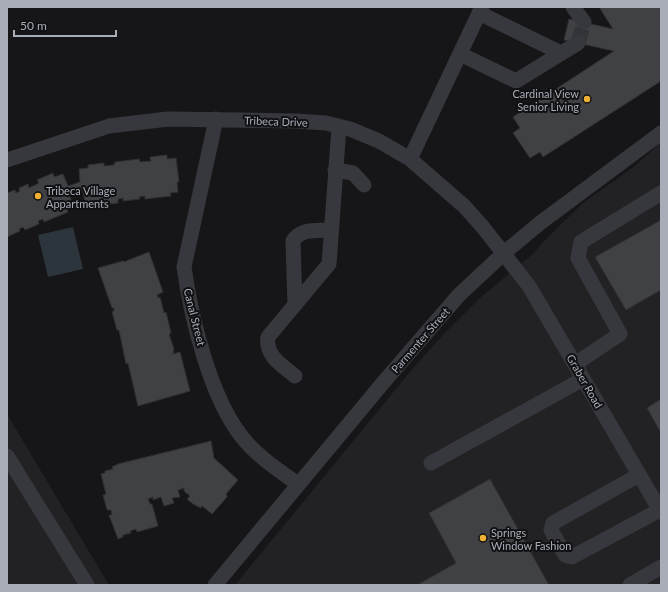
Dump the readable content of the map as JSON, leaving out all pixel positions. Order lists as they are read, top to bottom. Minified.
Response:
{"streets":{"street":["Tribeca Drive","Canal Street","Parmenter Street","Graber Road"]},"crossings":[["Tribeca Drive","Canal Street"],["Tribeca Drive","Parmenter Street"],["Tribeca Drive","Graber Road"],["Canal Street","Parmenter Street"],["Parmenter Street","Graber Road"]],"places":["Cardinal View Senior Living","Tribeca Village Appartments","Springs Window Fashion"],"scale_bar":"50 m"}
